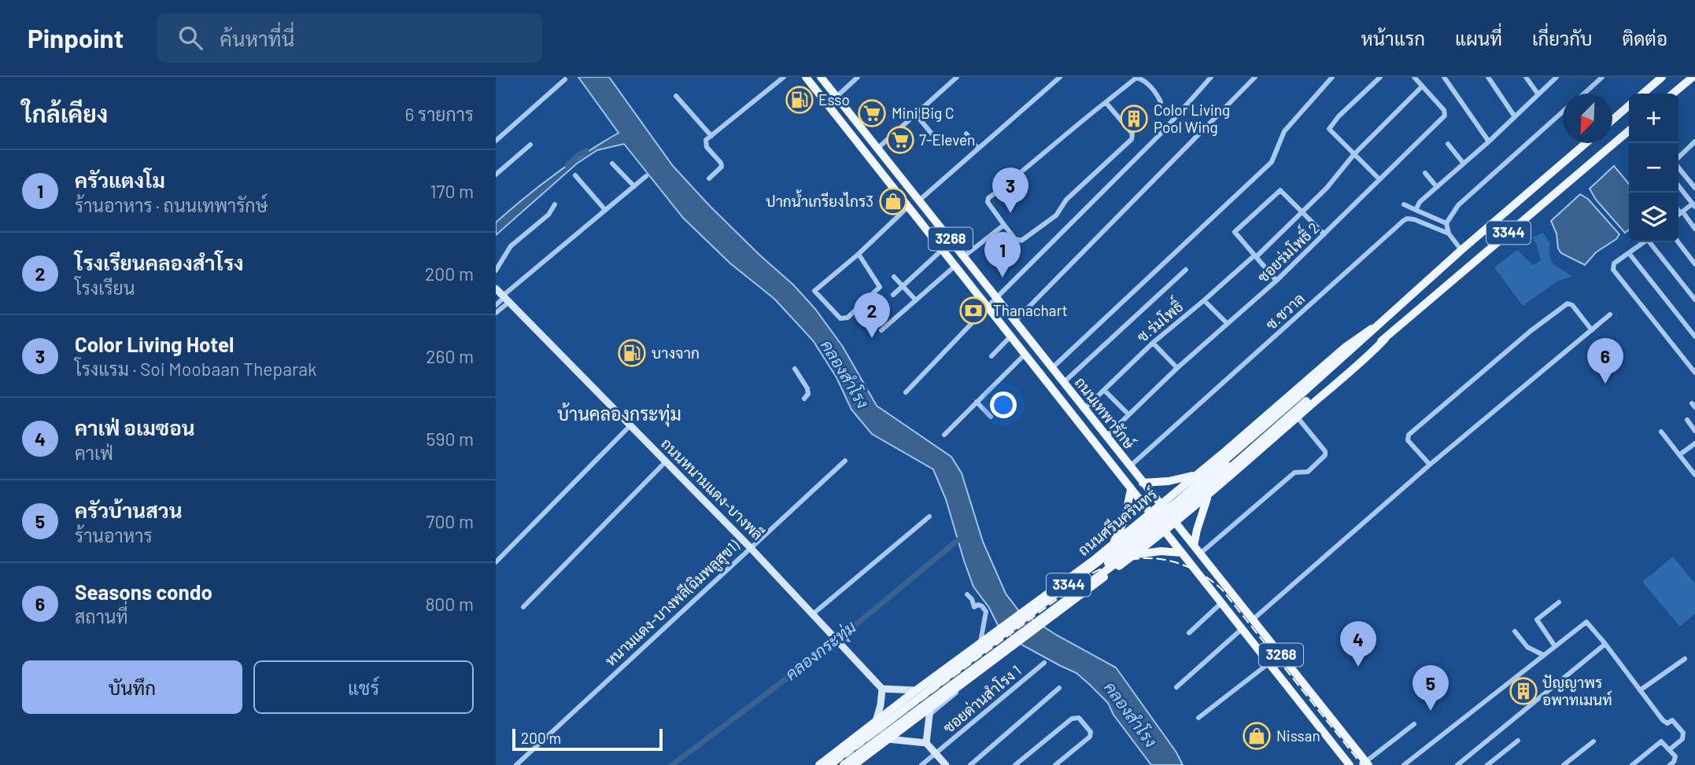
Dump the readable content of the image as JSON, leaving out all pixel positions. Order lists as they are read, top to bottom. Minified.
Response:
{"streets":{"main road":["3344","3268","ถนนเทพารักษ์","ถนนหนามแดง-บางพลี","ถนนศรีนครินทร์"],"street":["ซอยร่มโพธิ์ 2","ซ.ชวาล","ซ.ร่มโพธิ์","หนามแดง-บางพลี(ฉิมพลูสุข1)","ซอยด่านสำโรง 1"]},"crossings":[["ซอยร่มโพธิ์ 2","ซ.ร่มโพธิ์"],["ซอยร่มโพธิ์ 2","ถนนเทพารักษ์"],["ซ.ชวาล","ถนนเทพารักษ์"],["ซ.ร่มโพธิ์","ถนนเทพารักษ์"],["ถนนเทพารักษ์","ถนนศรีนครินทร์"],["ถนนหนามแดง-บางพลี","หนามแดง-บางพลี(ฉิมพลูสุข1)"]],"districts":["บ้านคลองกระทุ่ม"],"water":["คลองสำโรง","คลองกระทุ่ม"],"places":{"fuel station":["Esso","บางจาก"],"supermarket":["Mini Big C","7-Eleven"],"building":["Color Living Pool Wing","ปัญญาพร อพาทเมนท์"],"shop":["ปากน้ำเกรียงไกร3","Nissan"],"bank":["Thanachart"]},"scale_bar":"200 m","north":"bottom left","page":{"header":"Pinpoint","search":"ค้นหาที่นี่","nav":["หน้าแรก","แผนที่","เกี่ยวกับ","ติดต่อ"],"heading":["ใกล้เคียง","6 รายการ"],"map_buttons":["+","−"],"list":[{"mark":"1","name":"ครัวแตงโม","note":"ร้านอาหาร · ถนนเทพารักษ์","value":"170 m"},{"mark":"2","name":"โรงเรียนคลองสำโรง","note":"โรงเรียน","value":"200 m"},{"mark":"3","name":"Color Living Hotel","note":"โรงแรม · Soi Moobaan Theparak","value":"260 m"},{"mark":"4","name":"คาเฟ่ อเมซอน","note":"คาเฟ่","value":"590 m"},{"mark":"5","name":"ครัวบ้านสวน","note":"ร้านอาหาร","value":"700 m"},{"mark":"6","name":"Seasons condo","note":"สถานที่","value":"800 m"}],"pins":["3","1","2","6","4","5"],"buttons":["บันทึก","แชร์"],"scale":"200 m"}}
